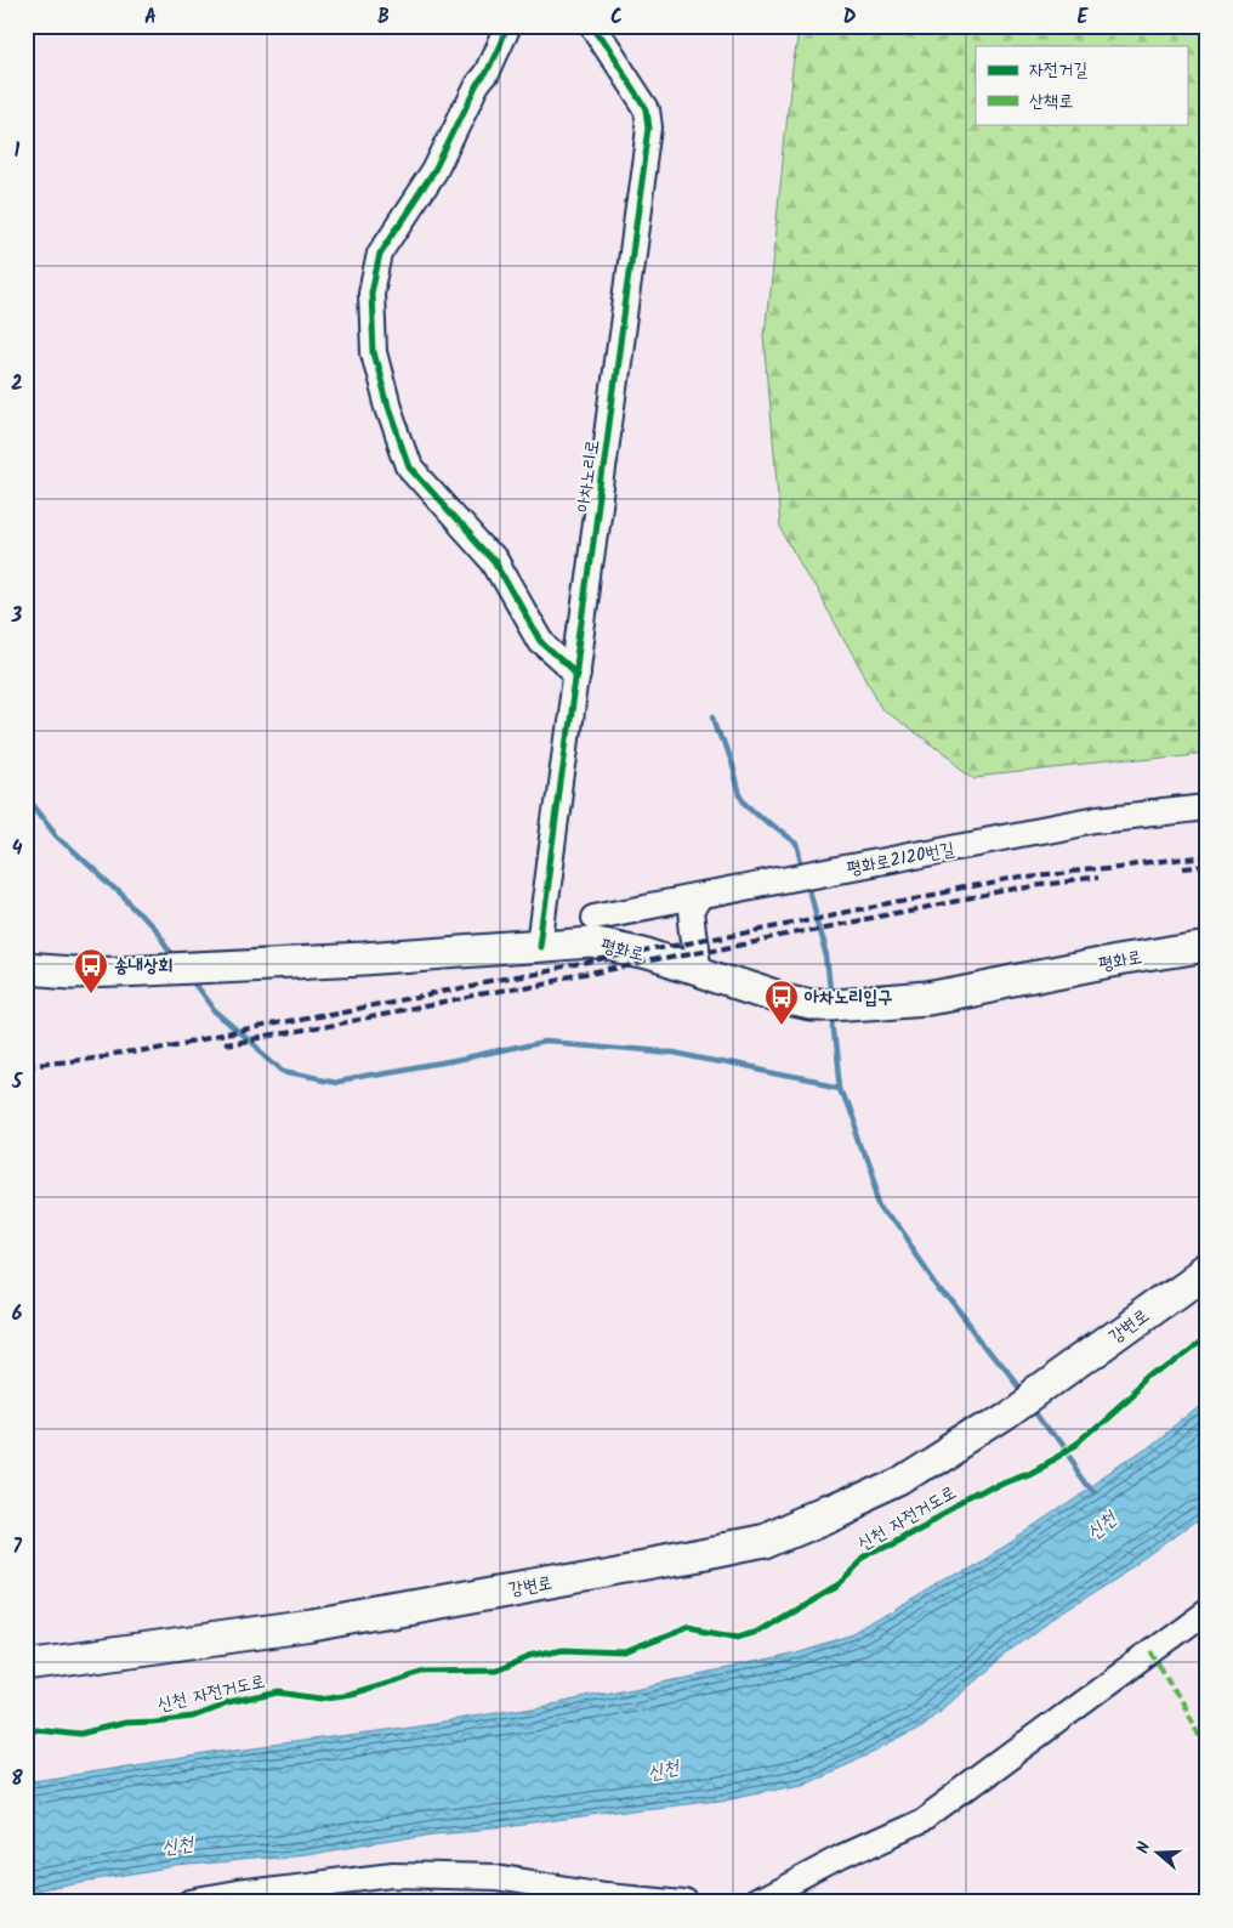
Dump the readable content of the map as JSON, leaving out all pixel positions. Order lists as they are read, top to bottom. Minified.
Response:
{"streets":{"main road":["평화로","강변로"],"street":["아차노리로","평화로2120번길"],"cycle path":["신천 자전거도로"]},"crossings":[["아차노리로","평화로"]],"water":["신천"],"places":{"bus stop":["송내상회","아차노리입구"]},"legend":["자전거길","산책로"],"north":"left","grid":{"columns":["A","B","C","D","E"],"rows":["1","2","3","4","5","6","7","8"]}}
